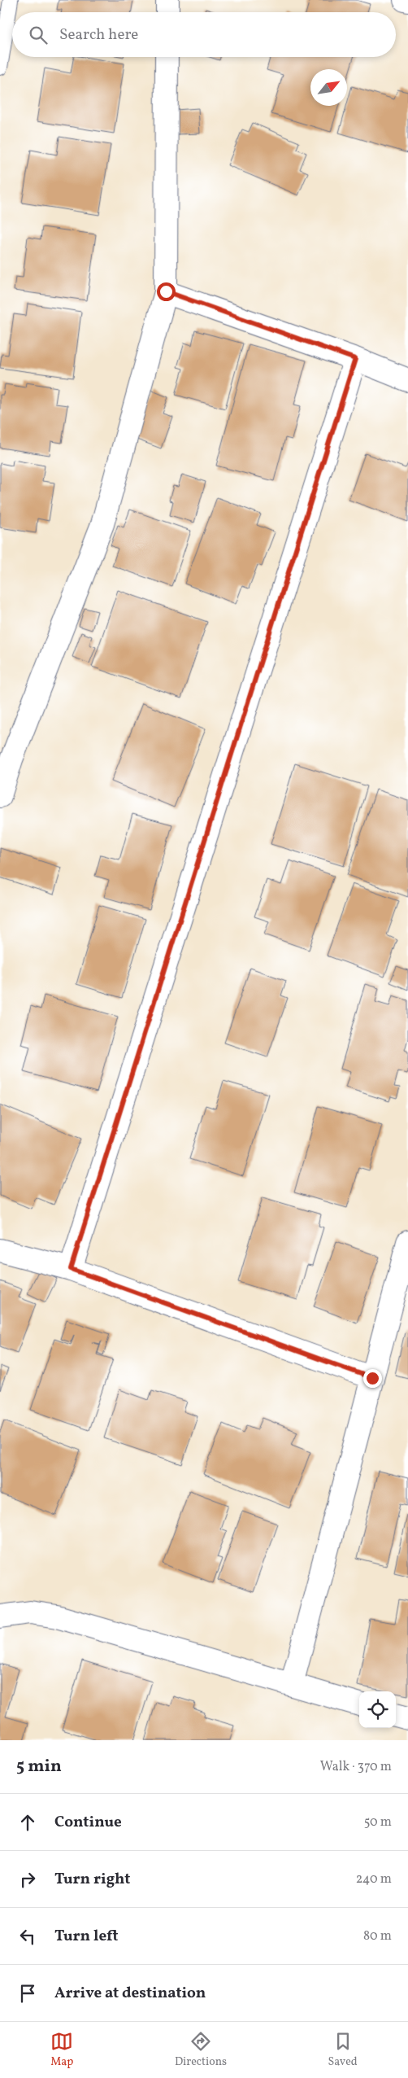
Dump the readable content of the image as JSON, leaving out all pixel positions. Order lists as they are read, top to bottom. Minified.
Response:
{"north":"top right","page":{"search":"Search here","heading":["5 min","Walk · 370 m"],"list":[["Continue","50 m"],["Turn right","240 m"],["Turn left","80 m"],"Arrive at destination"],"nav":["Map","Directions","Saved"]}}
